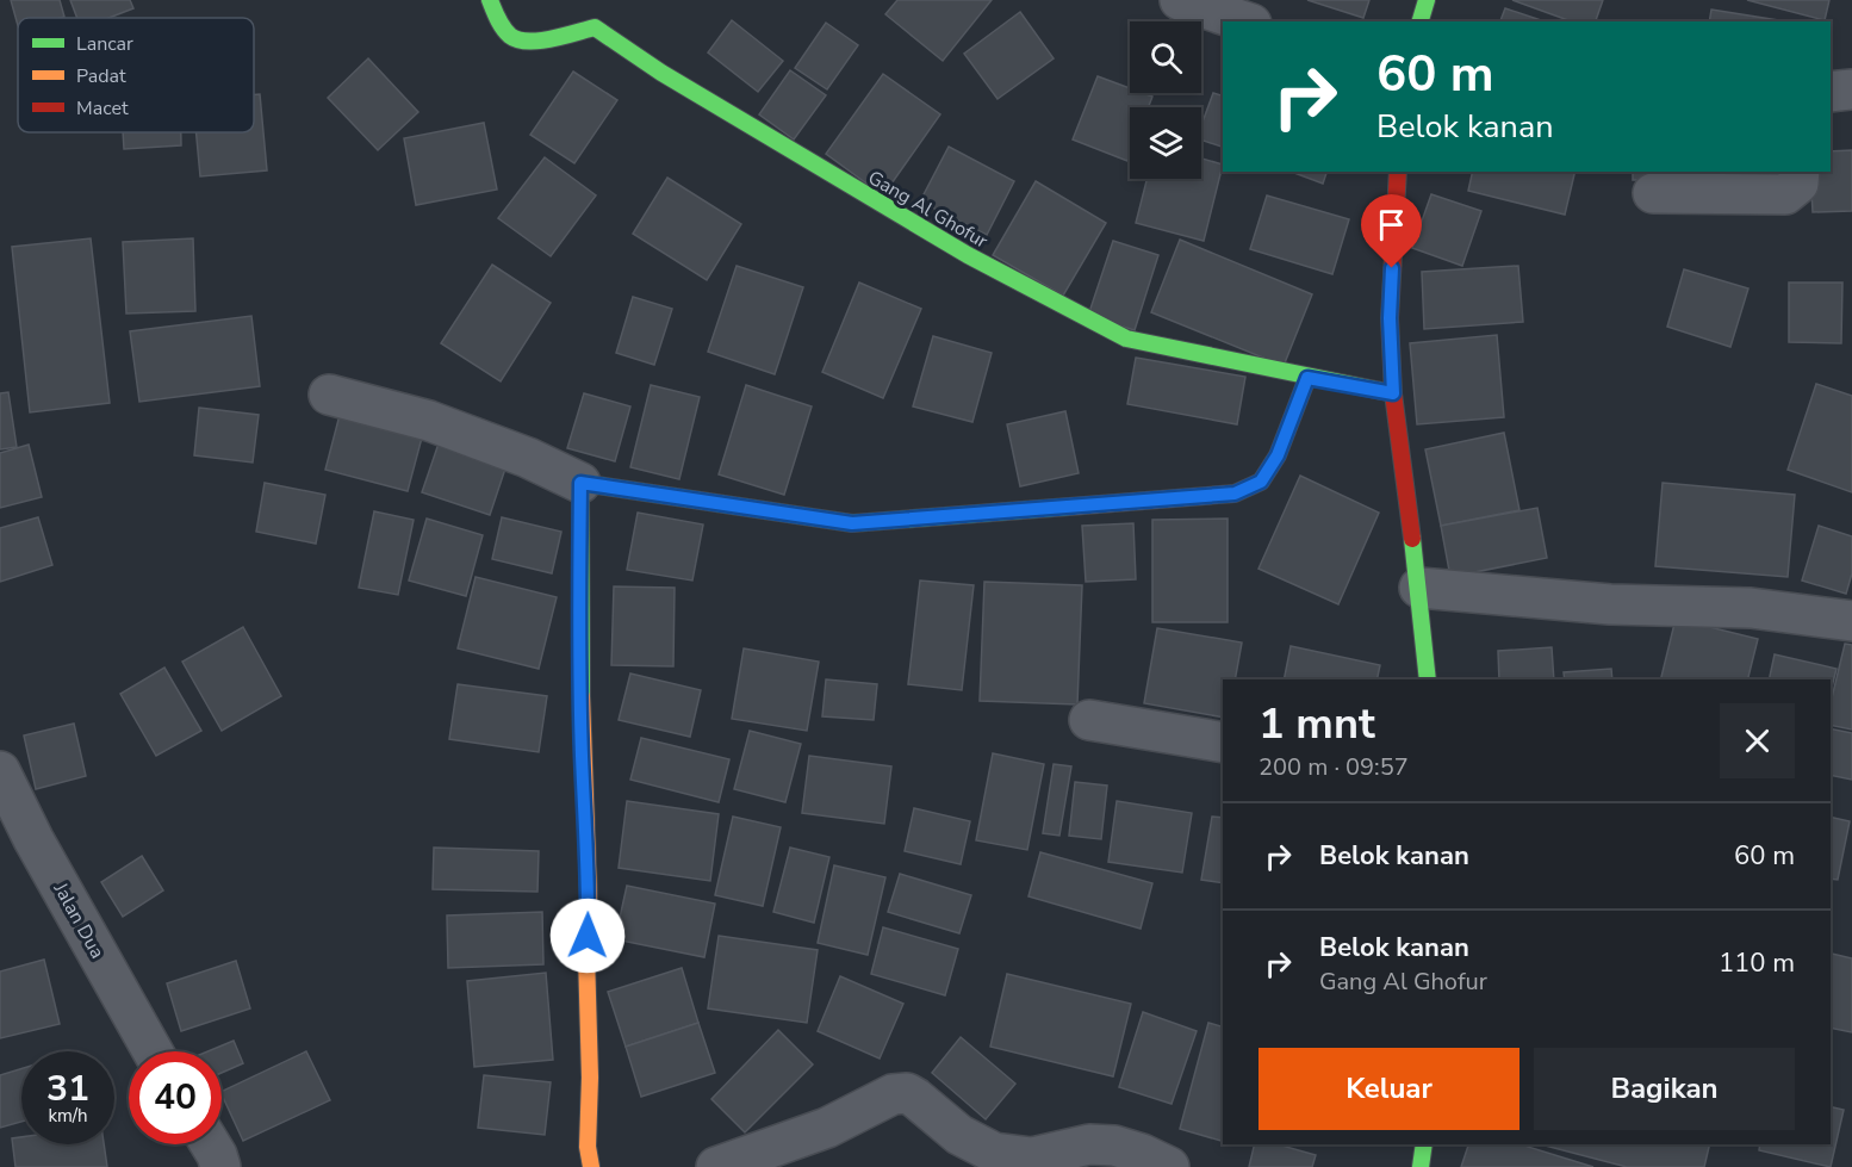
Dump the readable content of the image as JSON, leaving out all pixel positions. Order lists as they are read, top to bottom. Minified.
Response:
{"streets":{"street":["Gang Al Ghofur","Jalan Dua"]},"legend":["Lancar","Padat","Macet"],"page":{"turn":["60 m","Belok kanan"],"heading":["1 mnt","200 m · 09:57"],"list":[{"name":"Belok kanan","value":"60 m"},{"name":"Belok kanan","note":"Gang Al Ghofur","value":"110 m"}],"buttons":["Keluar","Bagikan"],"speed":"31 km/h","limit":"40"}}
